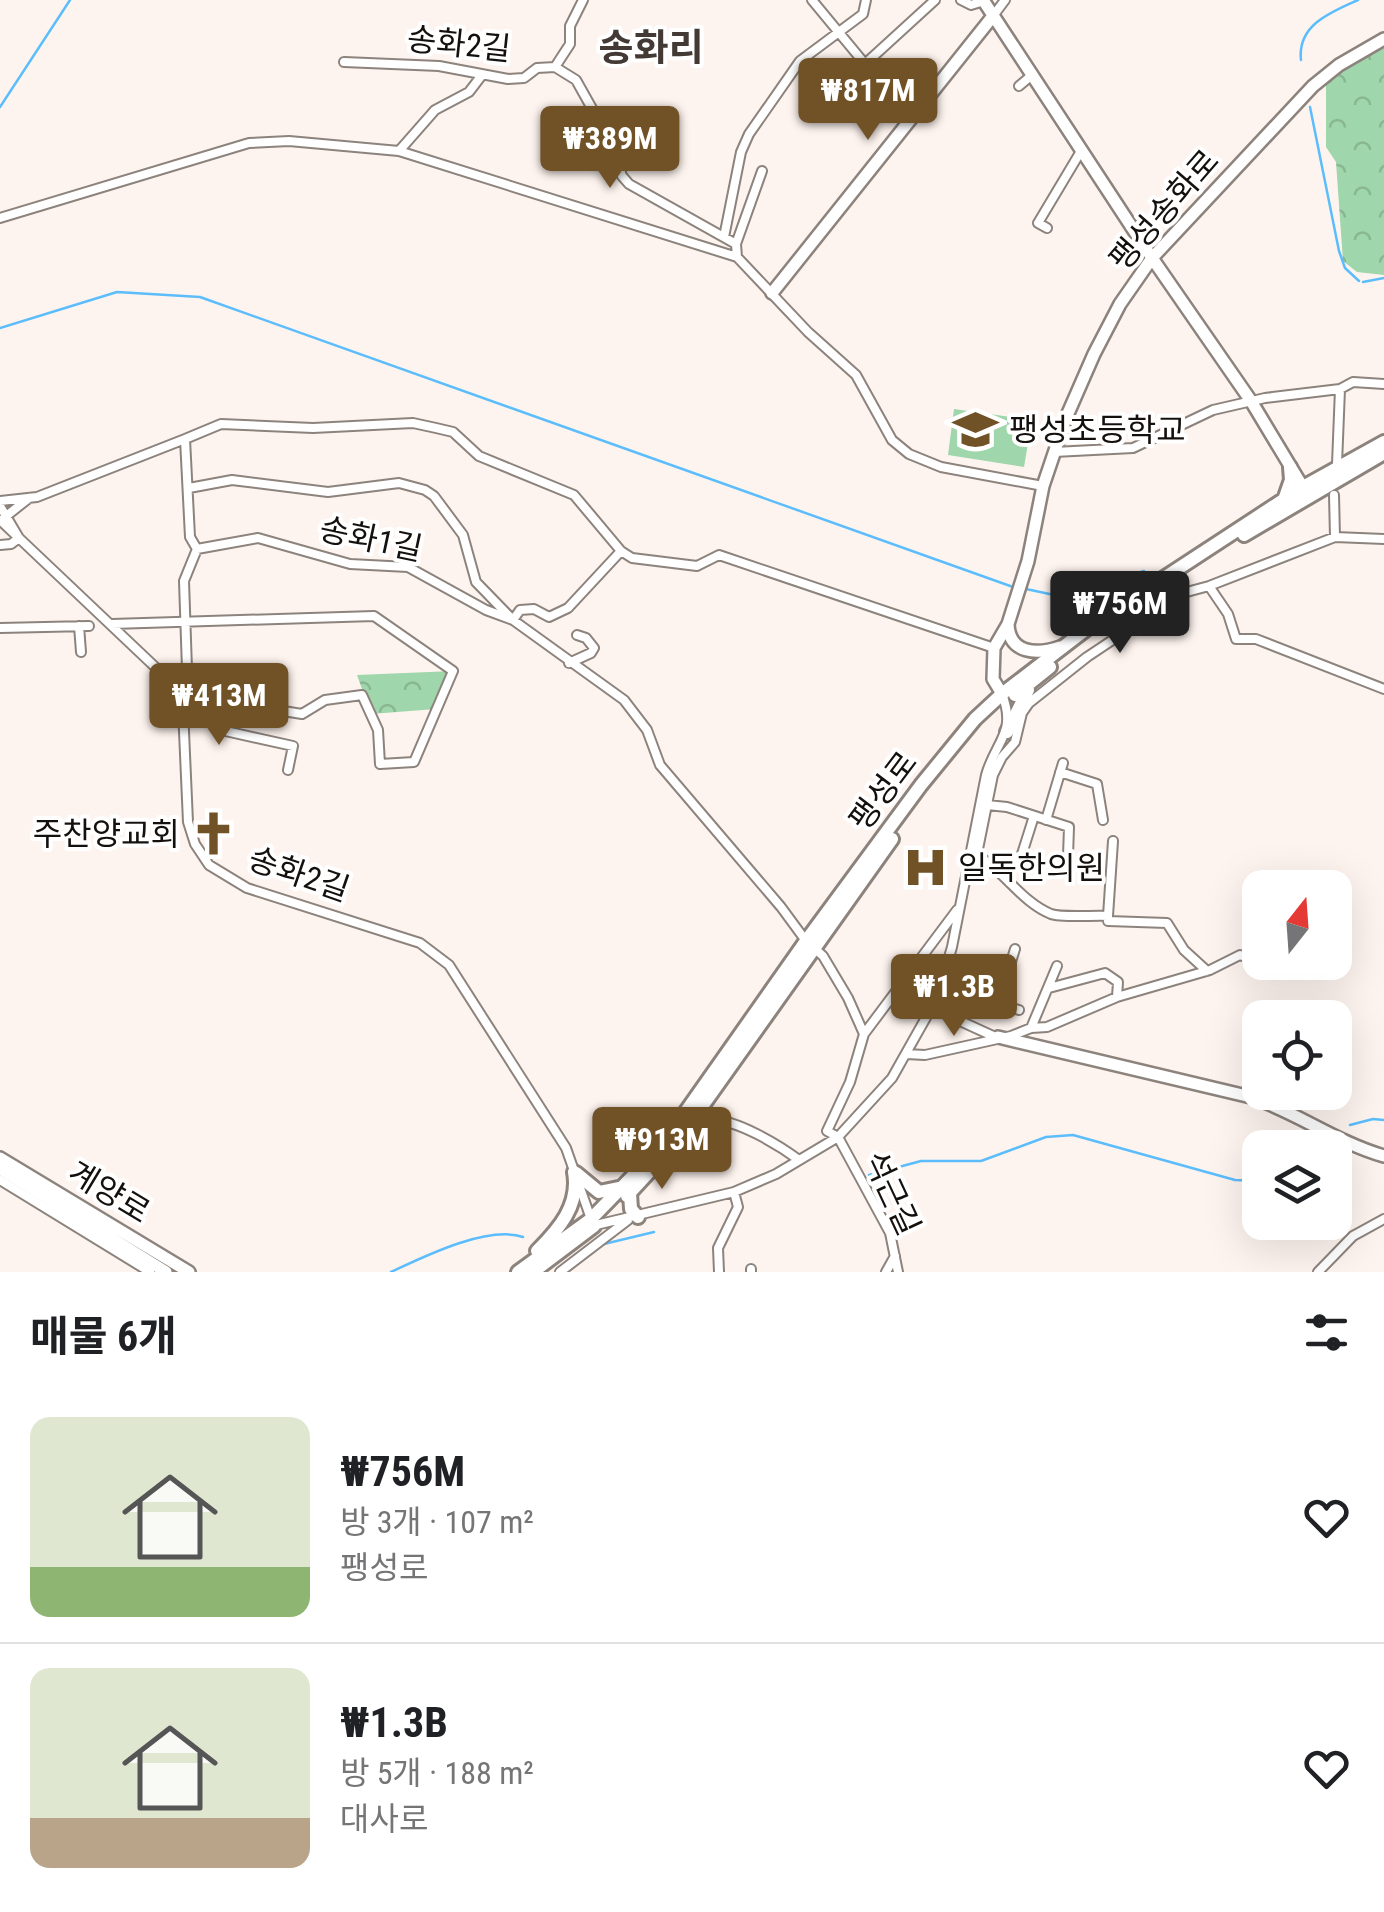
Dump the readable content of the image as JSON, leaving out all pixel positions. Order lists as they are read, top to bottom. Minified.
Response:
{"streets":{"main road":["팽성로"],"street":["송화2길","팽성송화로","송화1길","계양로","석근길"]},"crossings":[["송화2길","송화1길"],["송화2길","팽성로"],["송화1길","팽성로"]],"districts":["송화리"],"places":{"school or university":["팽성초등학교"],"church":["주찬양교회"],"hospital":["일독한의원"]},"north":"top","page":{"price":["₩817M","₩389M","₩756M","₩413M","₩1.3B","₩913M"],"heading":"매물 6개","list":[{"name":"₩756M","note":"방 3개 · 107 m² · 팽성로"},{"name":"₩1.3B","note":"방 5개 · 188 m² · 대사로"}]}}
